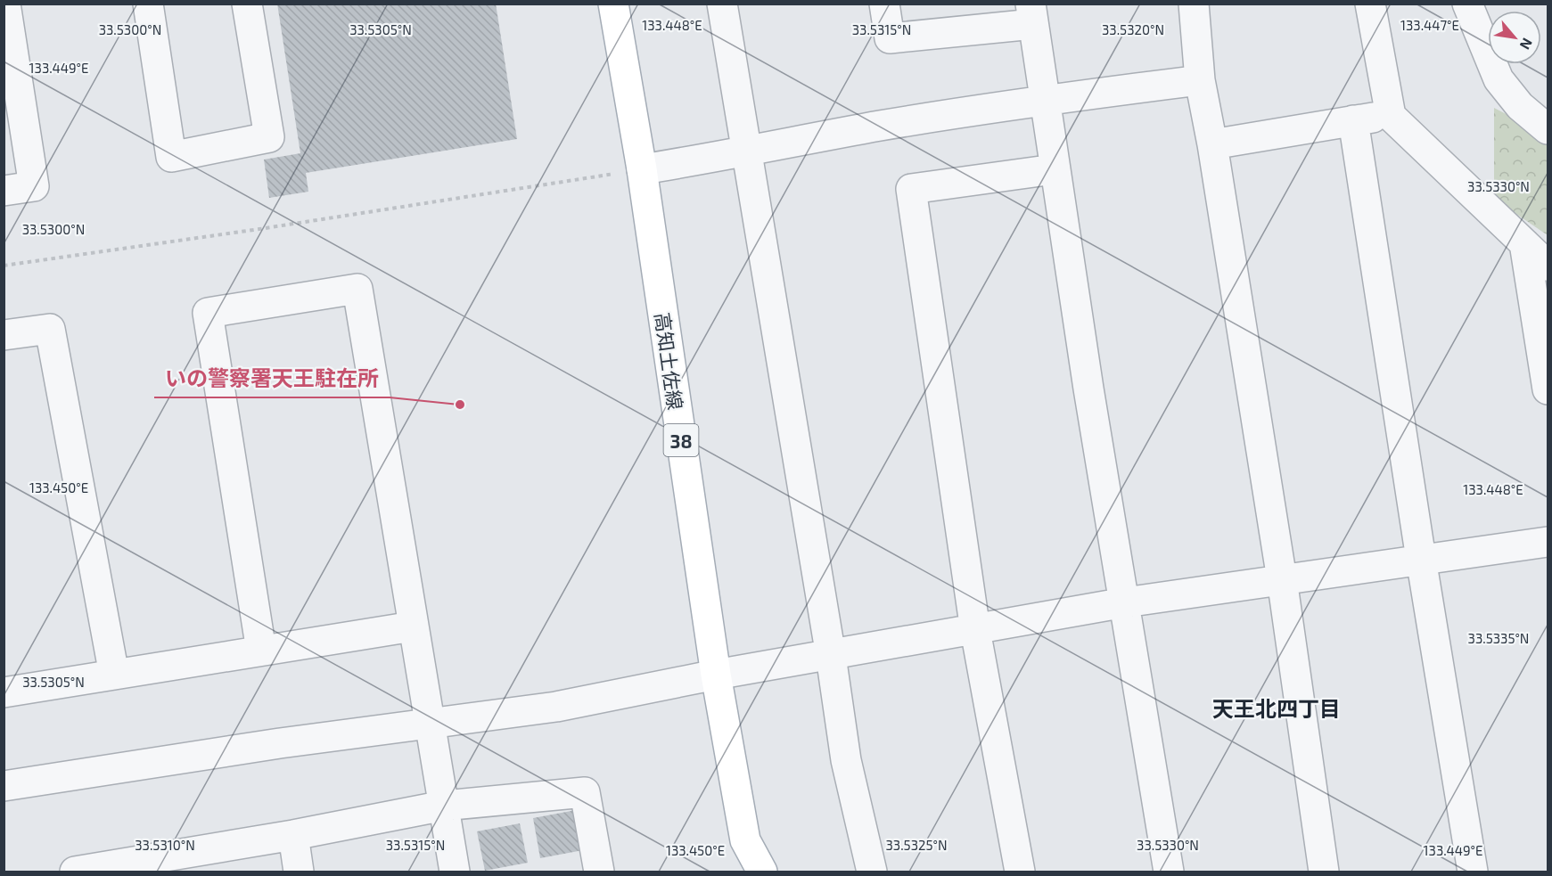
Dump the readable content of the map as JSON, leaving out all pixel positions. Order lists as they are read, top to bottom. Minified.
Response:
{"streets":{"main road":["高知土佐線","38"]},"districts":["天王北四丁目"],"places":["いの警察署天王駐在所"],"north":"bottom right","coordinates":["133.448°E","133.447°E","33.5300°N","33.5305°N","33.5315°N","33.5320°N","133.449°E","33.5330°N","133.450°E","33.5335°N","33.5310°N","33.5325°N"]}
